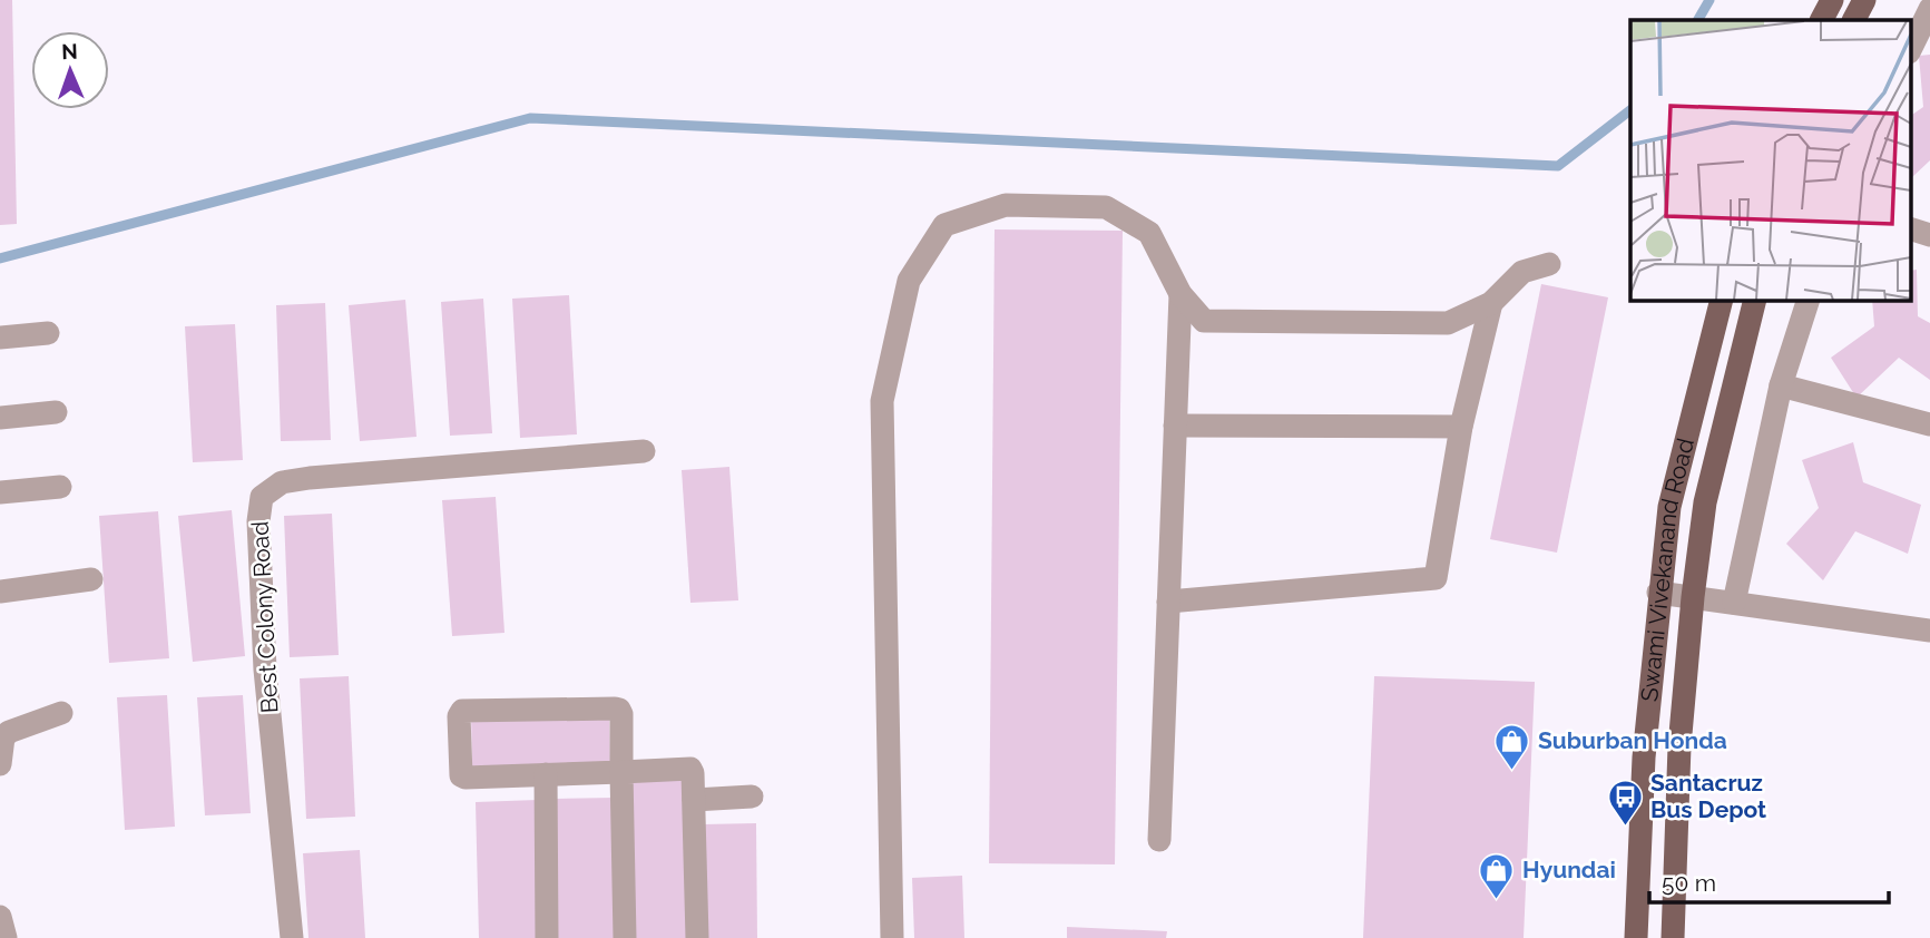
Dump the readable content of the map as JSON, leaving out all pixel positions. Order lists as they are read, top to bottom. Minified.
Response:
{"streets":{"main road":["Swami Vivekanand Road"],"street":["Best Colony Road"]},"places":{"shop":["Suburban Honda","Hyundai"],"bus stop":["Santacruz Bus Depot"]},"scale_bar":"50 m","north":"top"}
